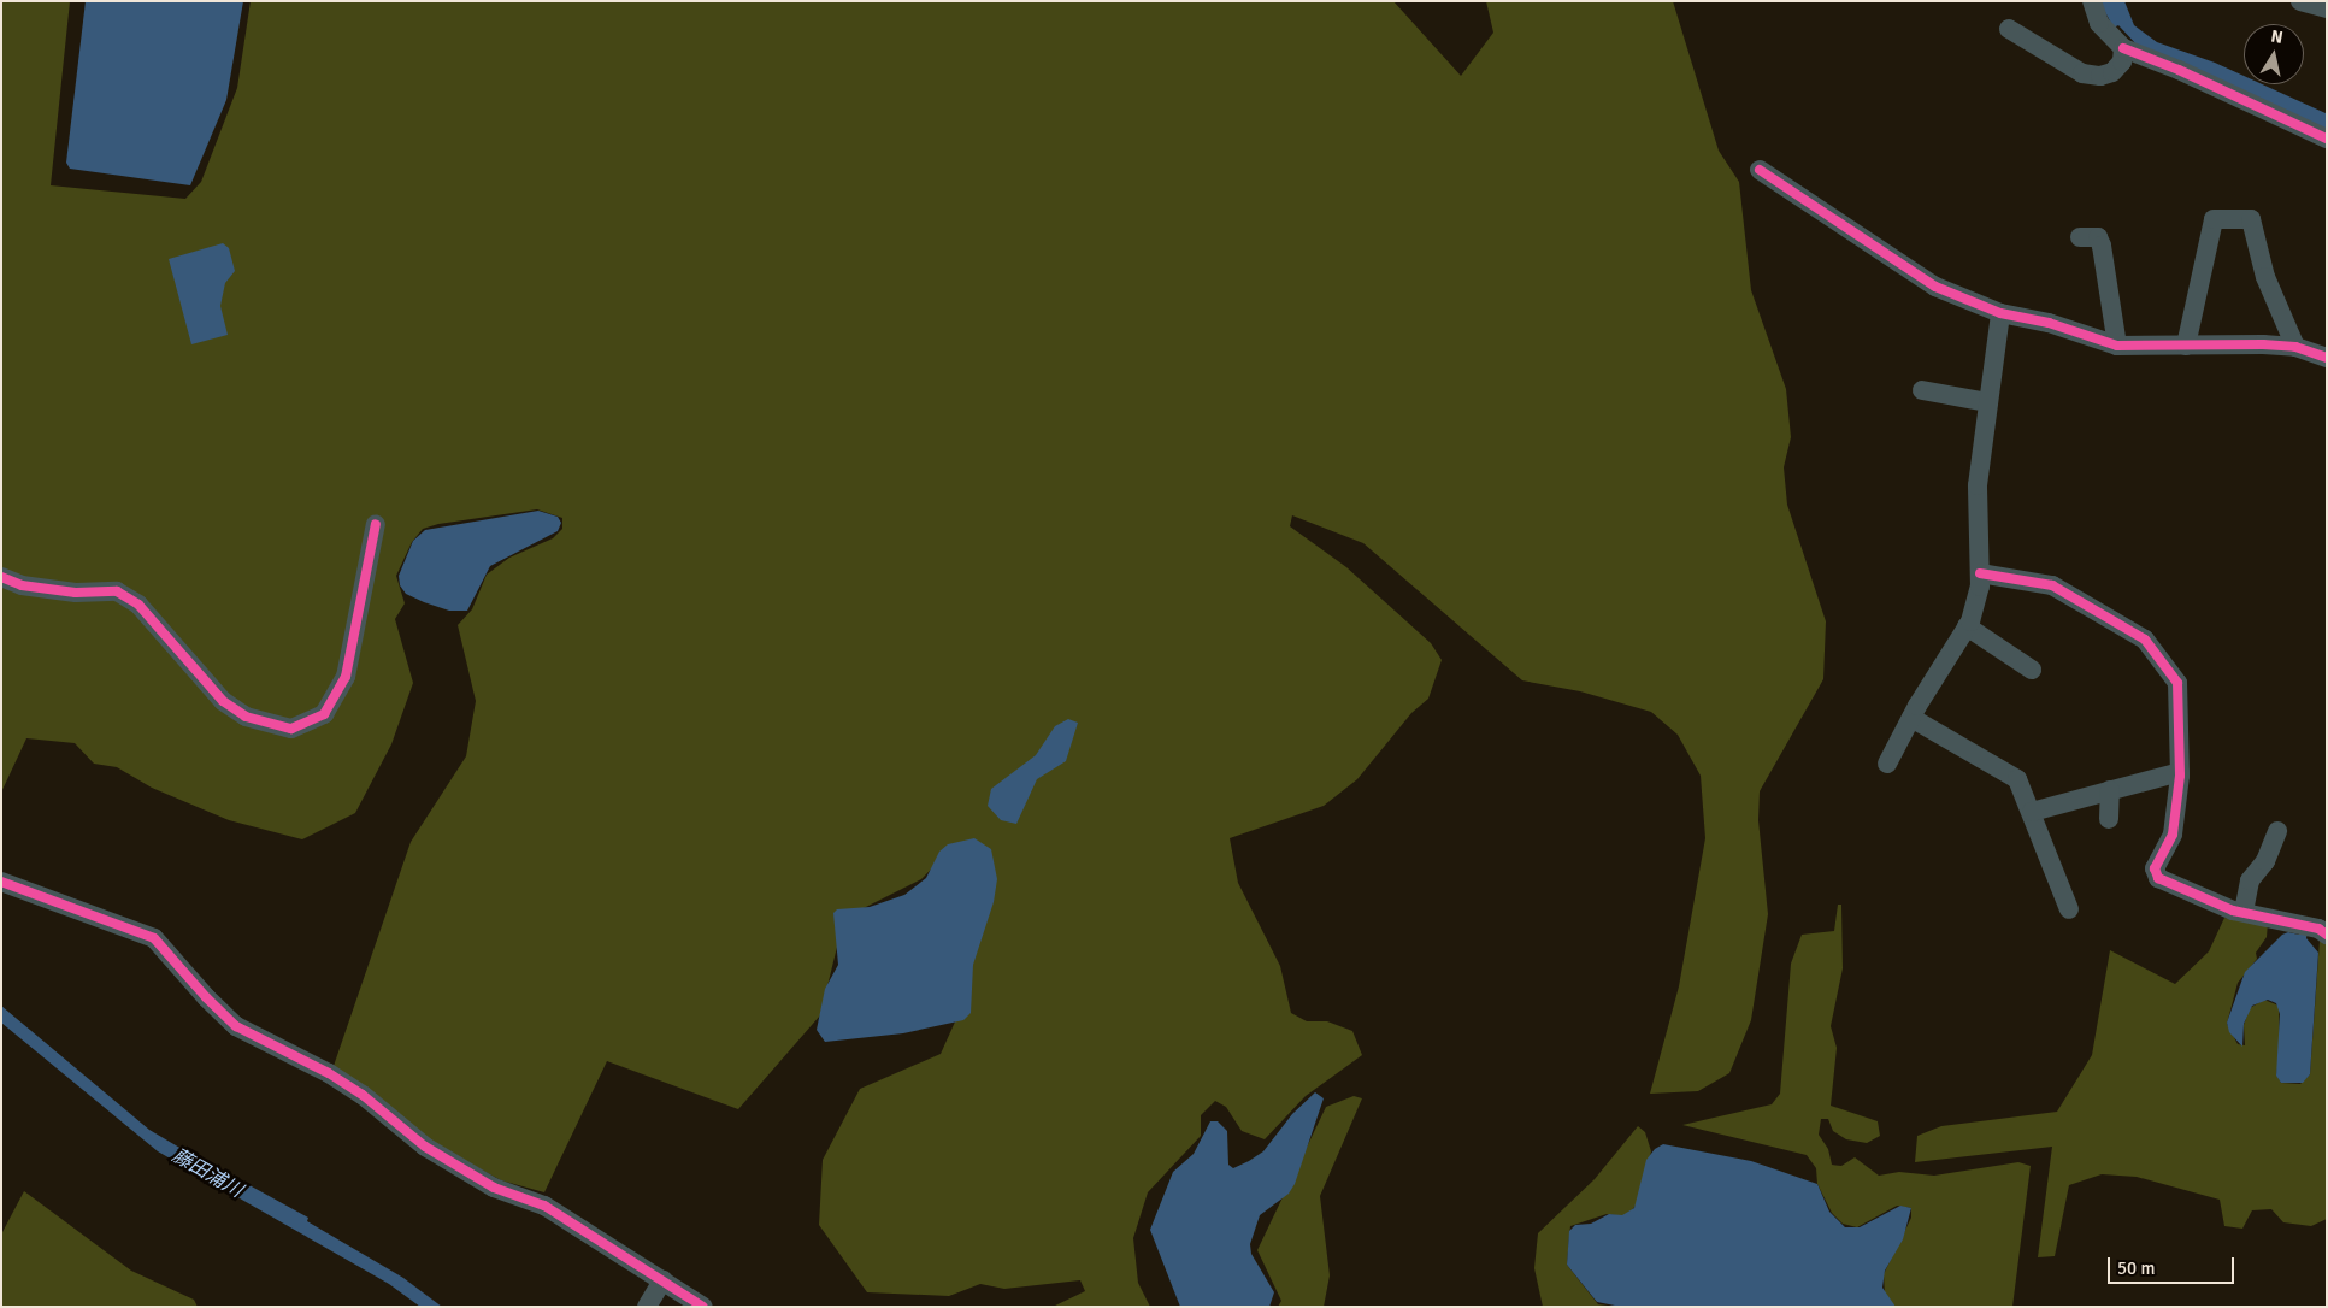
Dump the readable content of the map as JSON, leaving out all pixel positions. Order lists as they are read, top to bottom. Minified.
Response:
{"water":["藤田浦川"],"scale_bar":"50 m","north":"top"}
